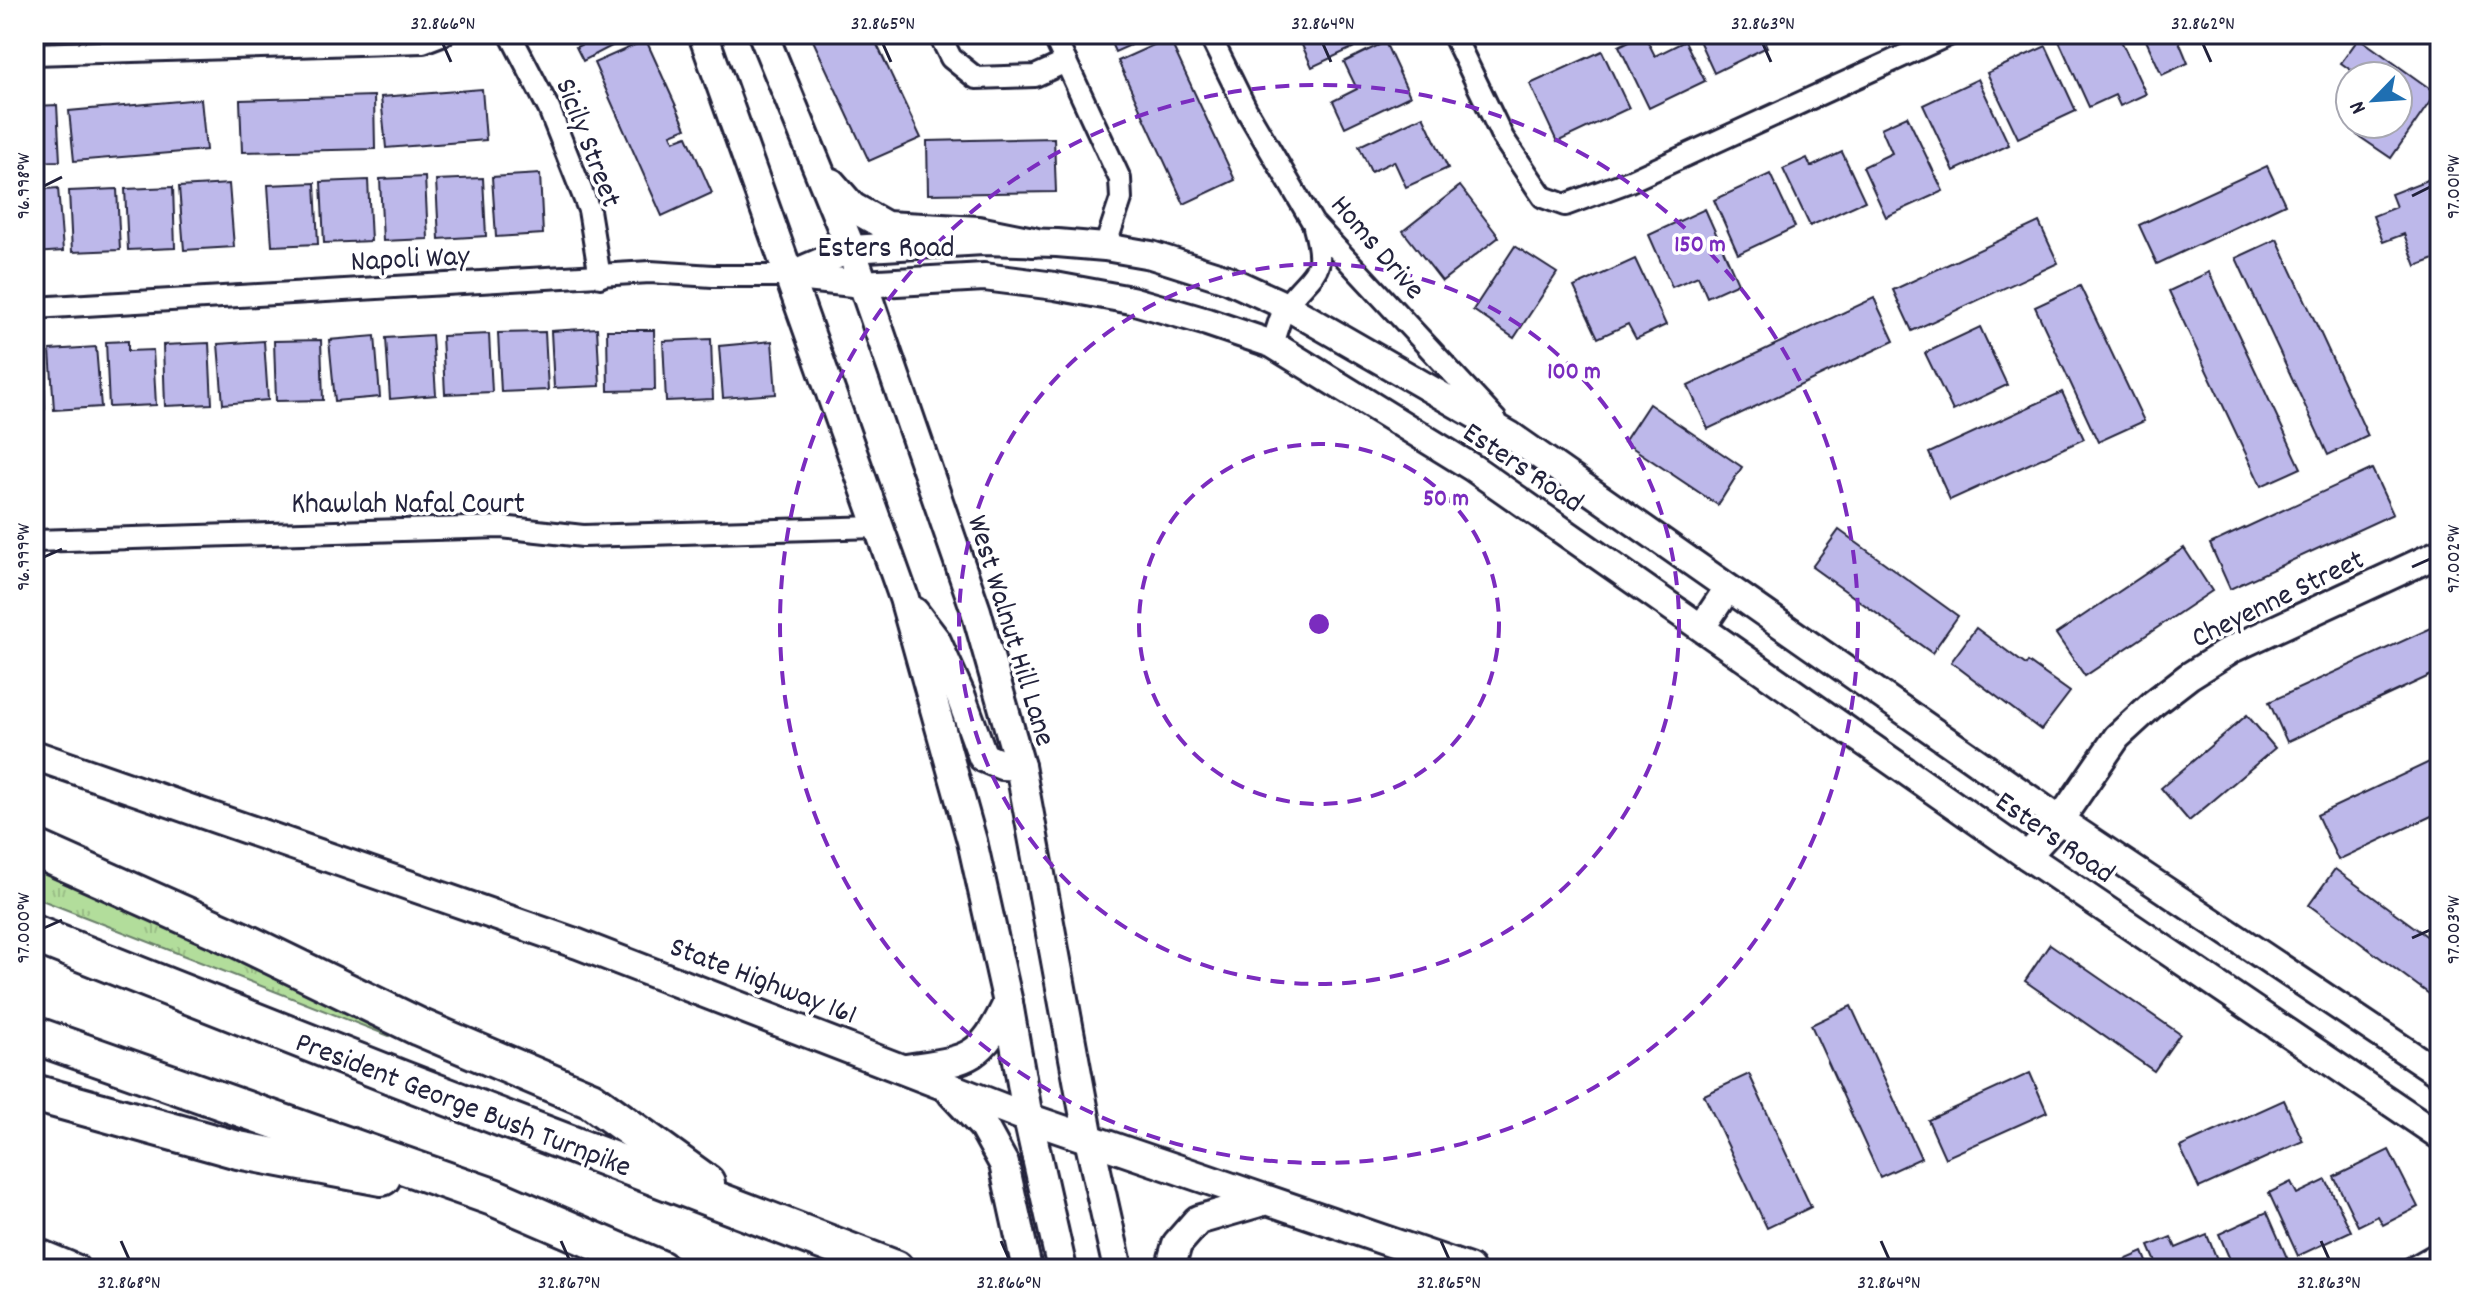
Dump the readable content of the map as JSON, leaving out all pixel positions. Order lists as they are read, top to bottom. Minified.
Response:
{"streets":{"highway":["President George Bush Turnpike"],"main road":["West Walnut Hill Lane","State Highway 161"],"street":["Sicily Street","Esters Road","Homs Drive","Napoli Way","Khawlah Nafal Court","Cheyenne Street"]},"crossings":[["Sicily Street","Napoli Way"],["Esters Road","Homs Drive"],["Esters Road","Napoli Way"],["Esters Road","Cheyenne Street"],["Esters Road","West Walnut Hill Lane"],["West Walnut Hill Lane","State Highway 161"]],"north":"bottom left","coordinates":["32.866°N","32.865°N","32.864°N","32.863°N","32.862°N","96.998°W","97.001°W","96.999°W","97.002°W","97.000°W","97.003°W","32.868°N","32.867°N"],"rings":["150 m","100 m","50 m"]}
